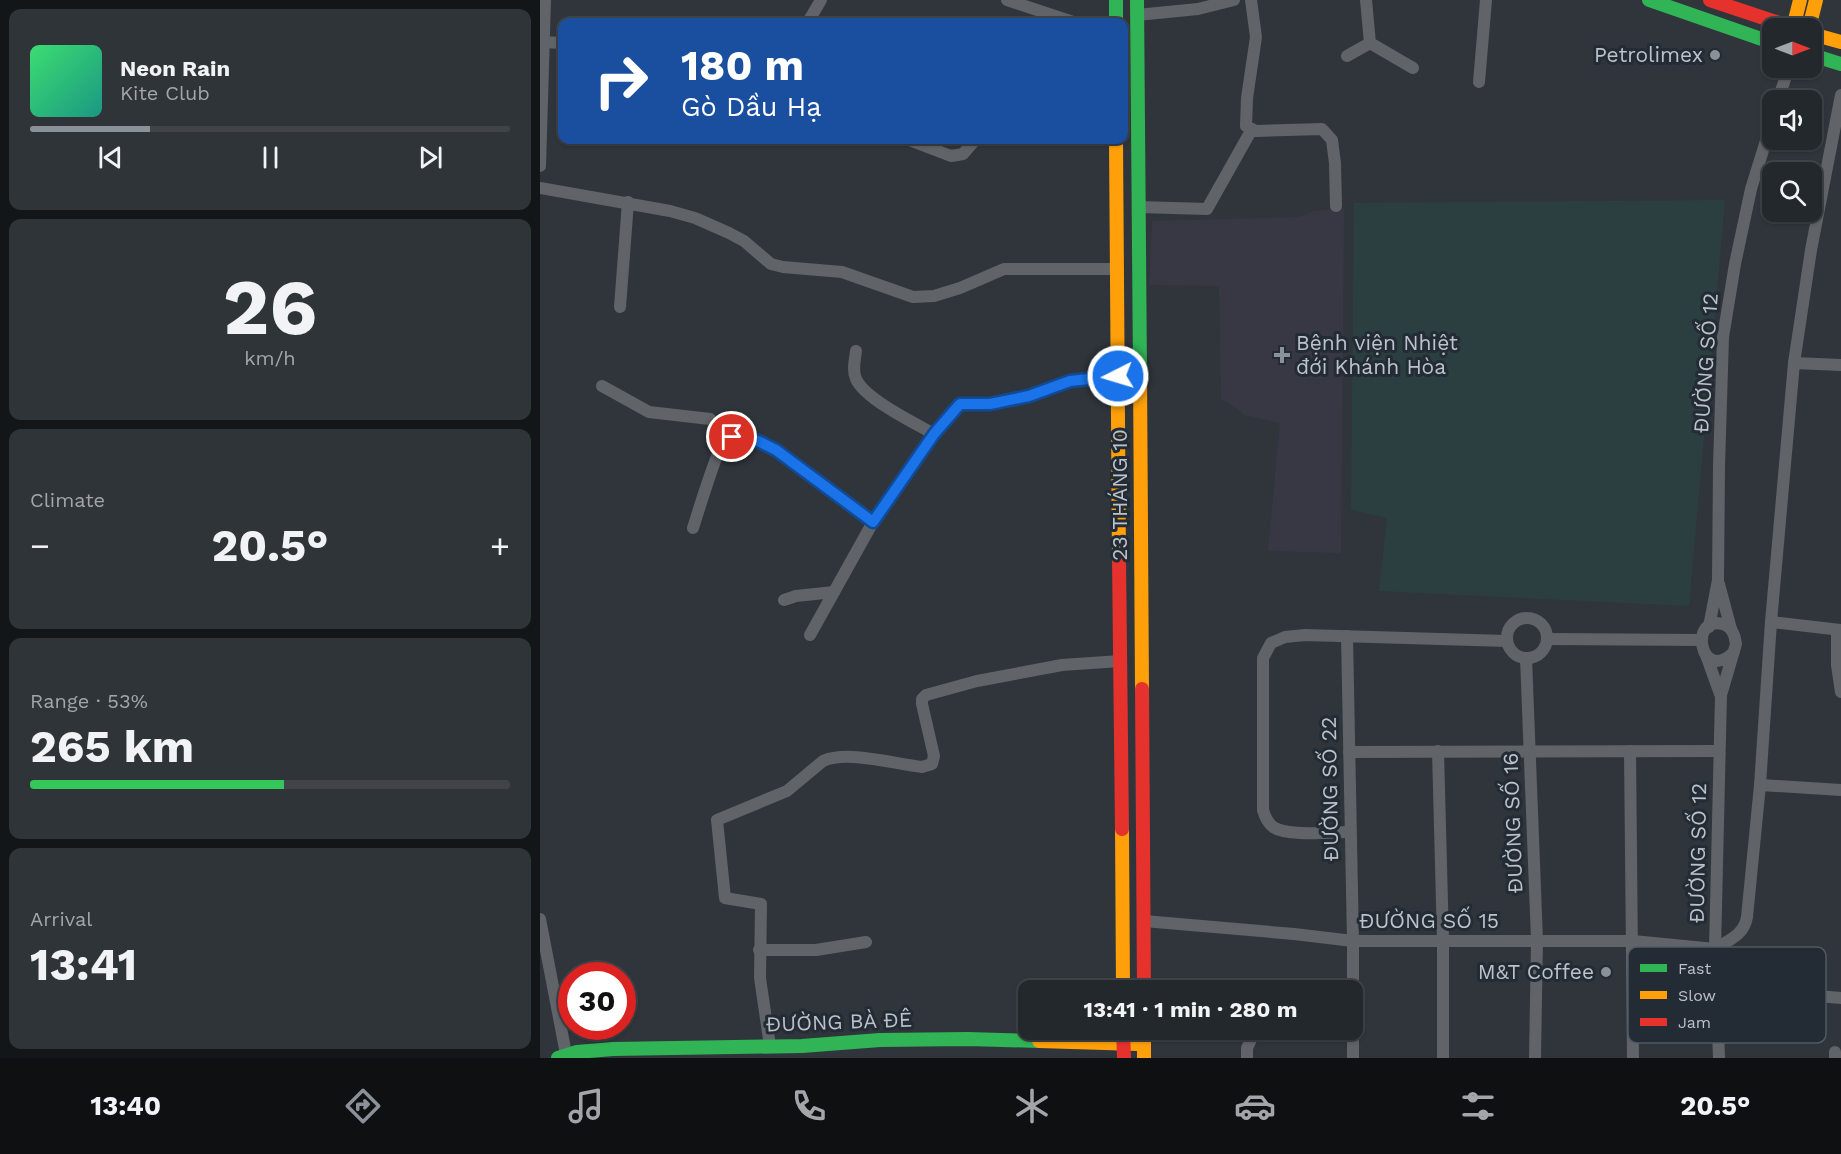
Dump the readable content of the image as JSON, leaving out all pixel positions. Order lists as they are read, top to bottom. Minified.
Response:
{"streets":{"main road":["23 THÁNG 10","ĐƯỜNG BÀ ĐÊ"],"street":["ĐƯỜNG SỐ 12","ĐƯỜNG SỐ 22","ĐƯỜNG SỐ 16","ĐƯỜNG SỐ 15"]},"crossings":[["23 THÁNG 10","ĐƯỜNG SỐ 15"],["ĐƯỜNG SỐ 22","ĐƯỜNG SỐ 15"],["ĐƯỜNG SỐ 16","ĐƯỜNG SỐ 15"]],"places":{"other":["Petrolimex","M&T Coffee"],"health":["Bệnh viện Nhiệt đới Khánh Hòa"]},"legend":["Fast","Slow","Jam"],"north":"right","page":{"turn":["180 m","Gò Dầu Hạ"],"song":["Neon Rain","Kite Club"],"tile":[["26","km/h"],"Climate",["Range · 53%","265 km"],["Arrival","13:41"]],"heat":["−","20.5°","+"],"limit":"30","trip":"13:41 · 1 min · 280 m","tabs":["13:40","20.5°"]}}
